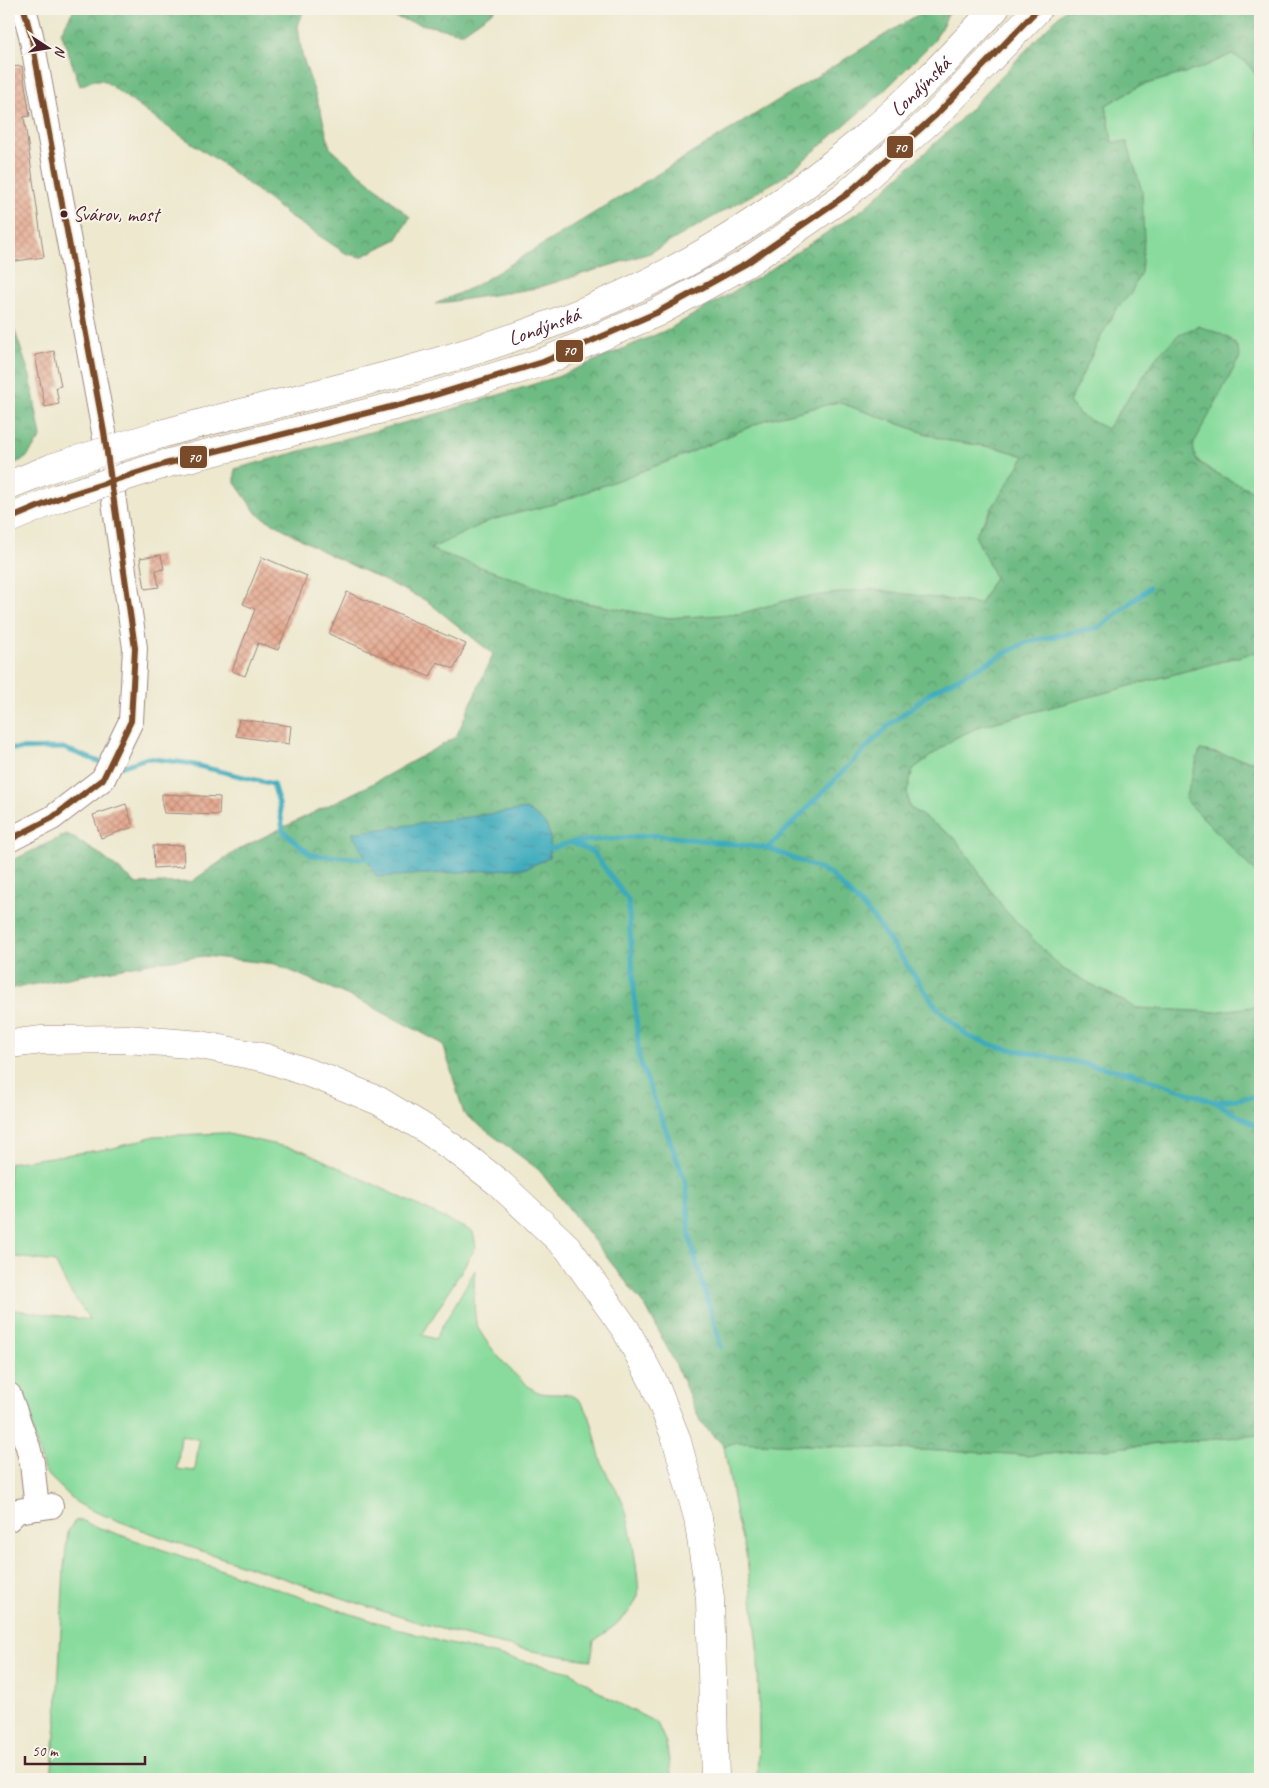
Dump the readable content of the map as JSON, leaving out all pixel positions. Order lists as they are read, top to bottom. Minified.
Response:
{"streets":{"main road":["Londýnská"]},"places":["Svárov, most"],"lines":["transit line 70"],"scale_bar":"50 m","north":"right"}
